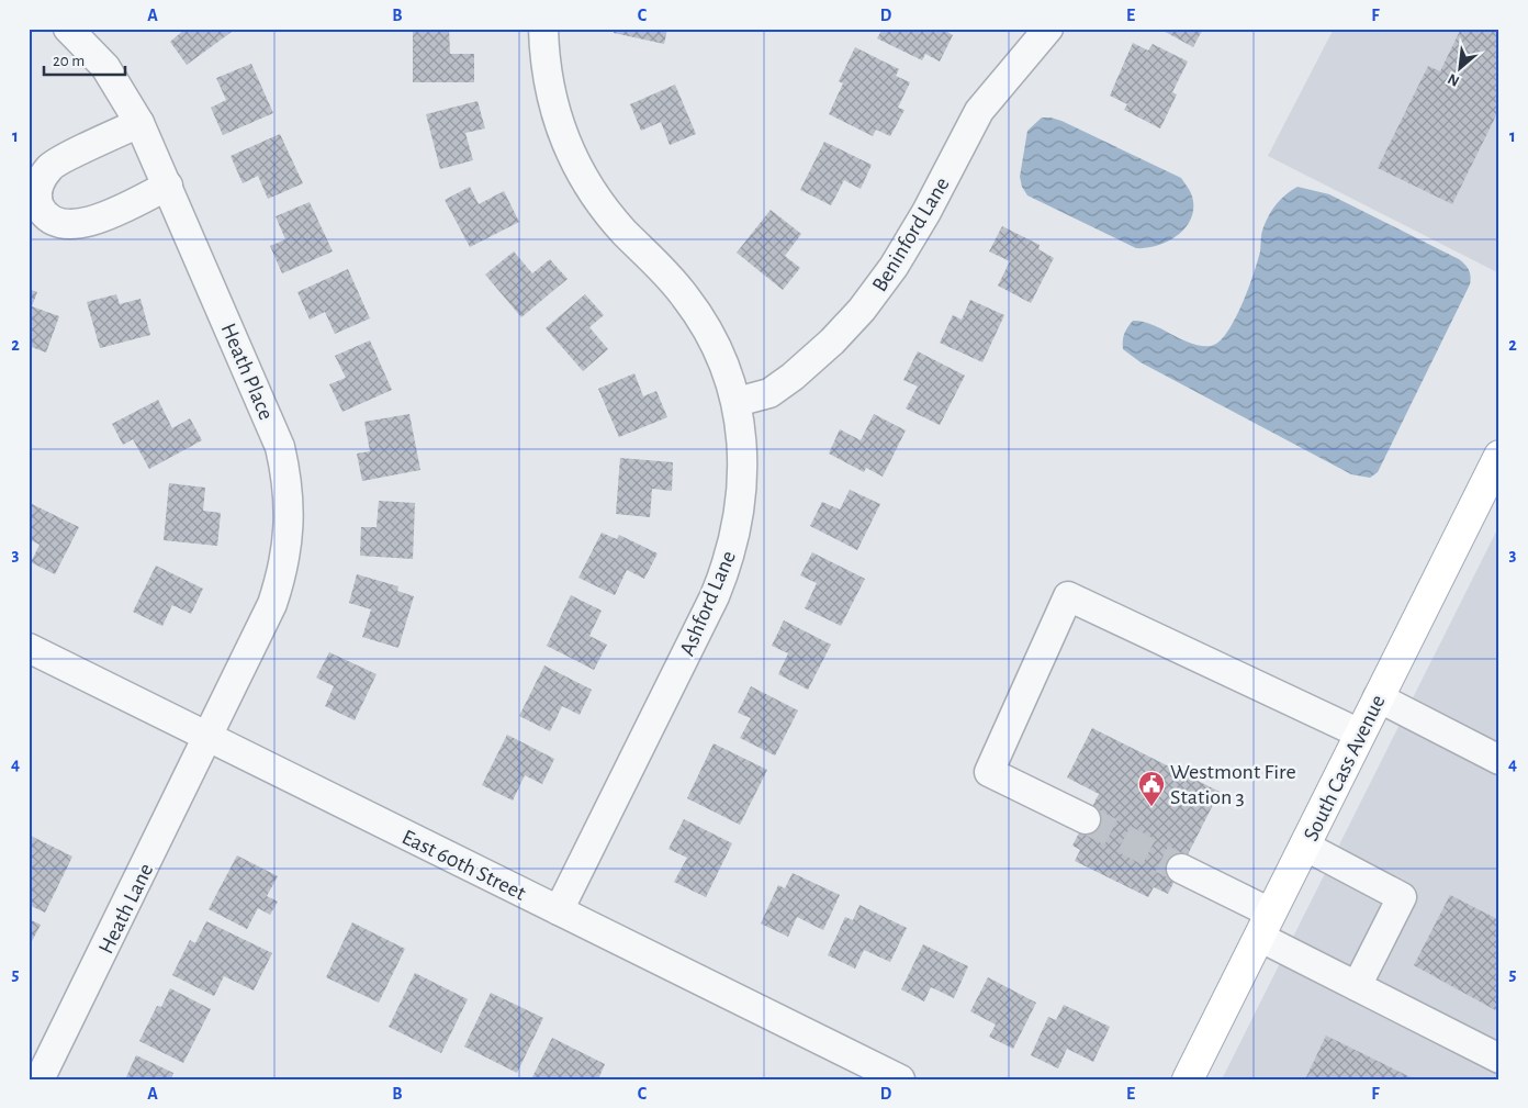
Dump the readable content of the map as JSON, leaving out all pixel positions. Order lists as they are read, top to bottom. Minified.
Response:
{"streets":{"main road":["South Cass Avenue"],"street":["Beninford Lane","Heath Place","Ashford Lane","East 60th Street","Heath Lane"]},"crossings":[["Beninford Lane","Ashford Lane"],["Heath Place","East 60th Street"],["Heath Place","Heath Lane"],["Ashford Lane","East 60th Street"],["East 60th Street","Heath Lane"]],"places":{"public building":["Westmont Fire Station 3"]},"scale_bar":"20 m","north":"bottom left","grid":{"columns":["A","B","C","D","E","F"],"rows":["1","2","3","4","5"]}}
